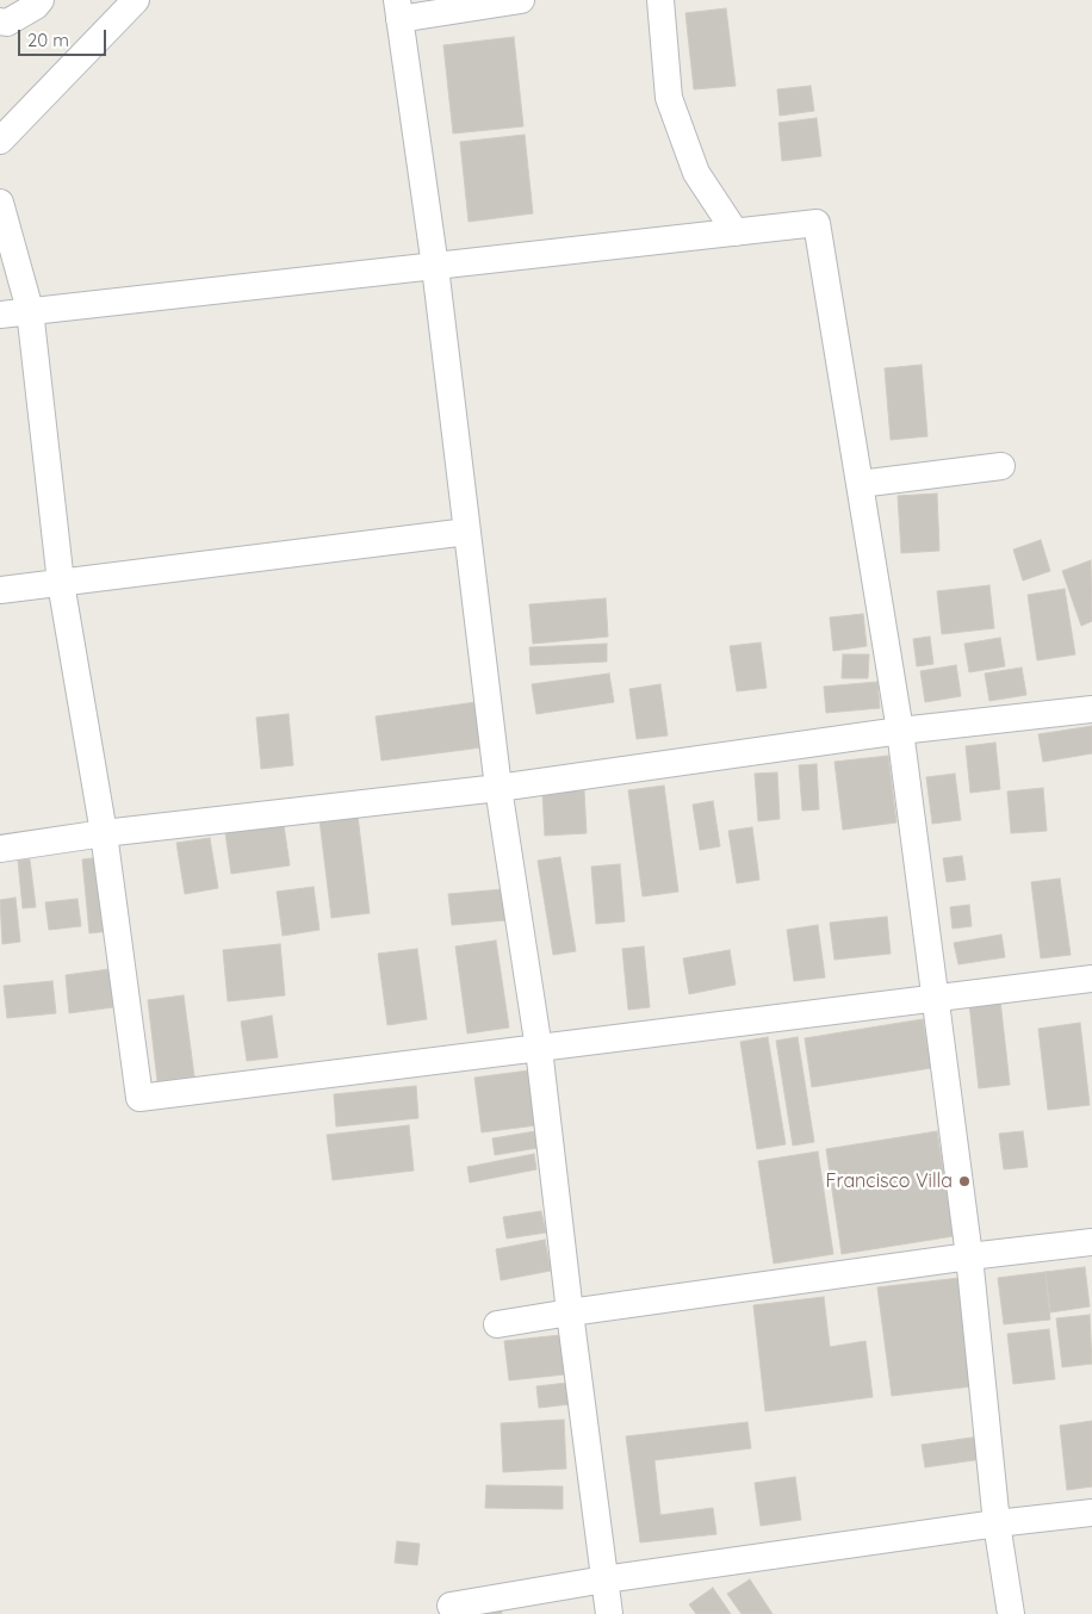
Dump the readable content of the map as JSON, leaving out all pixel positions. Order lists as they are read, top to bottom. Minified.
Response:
{"places":["Francisco Villa"],"scale_bar":"20 m"}
